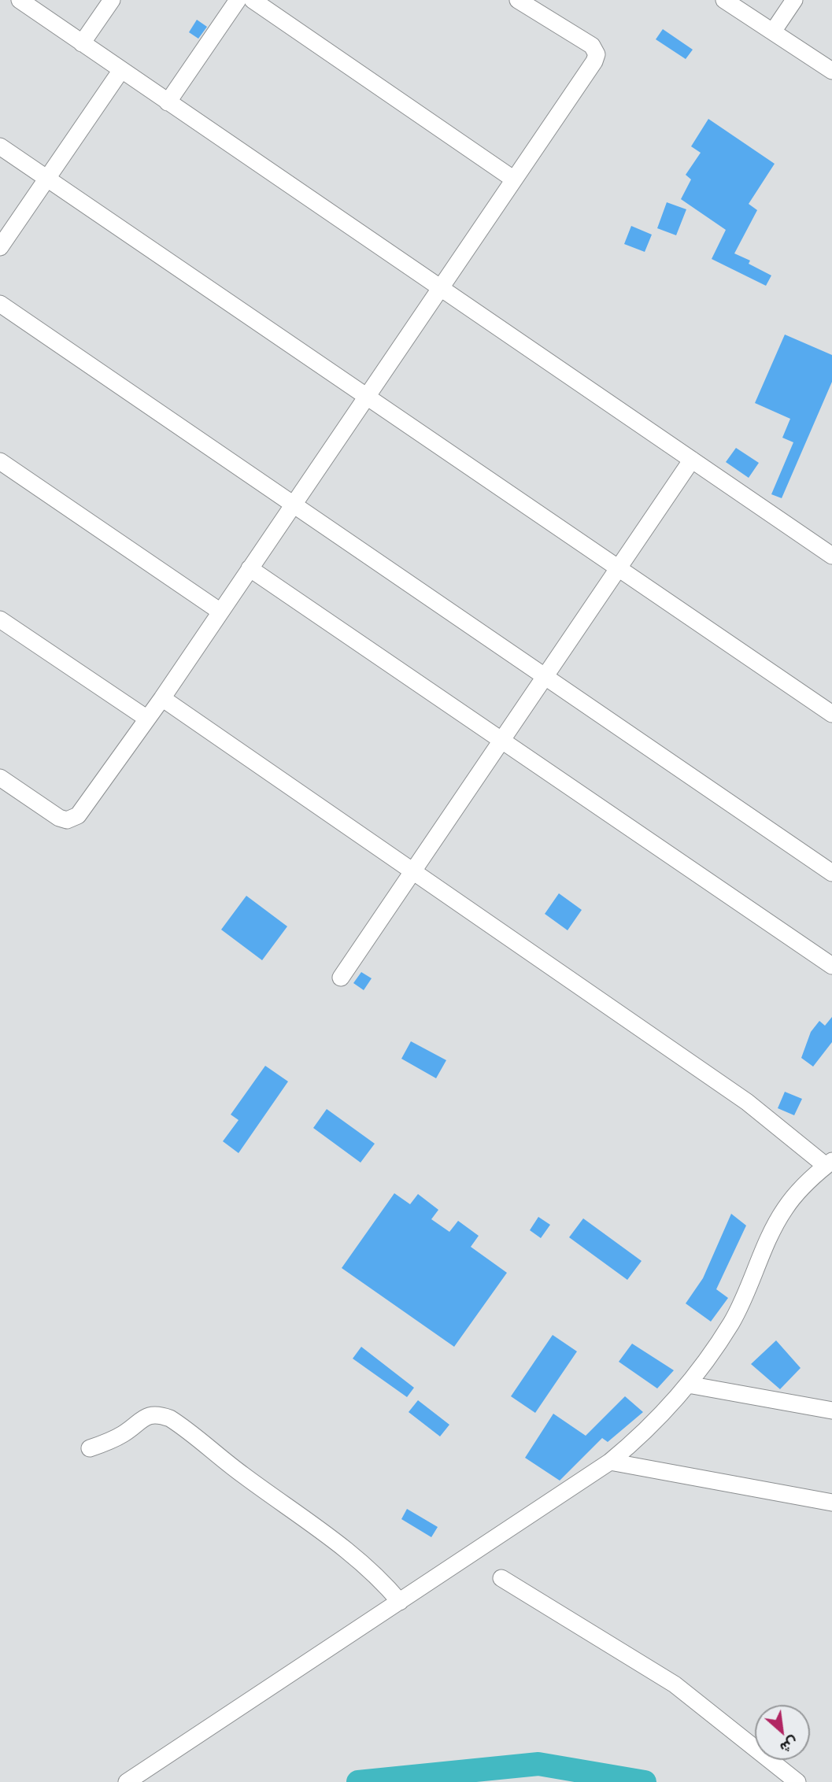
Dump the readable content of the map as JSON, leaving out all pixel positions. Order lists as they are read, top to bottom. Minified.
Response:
{"north":"bottom right"}
